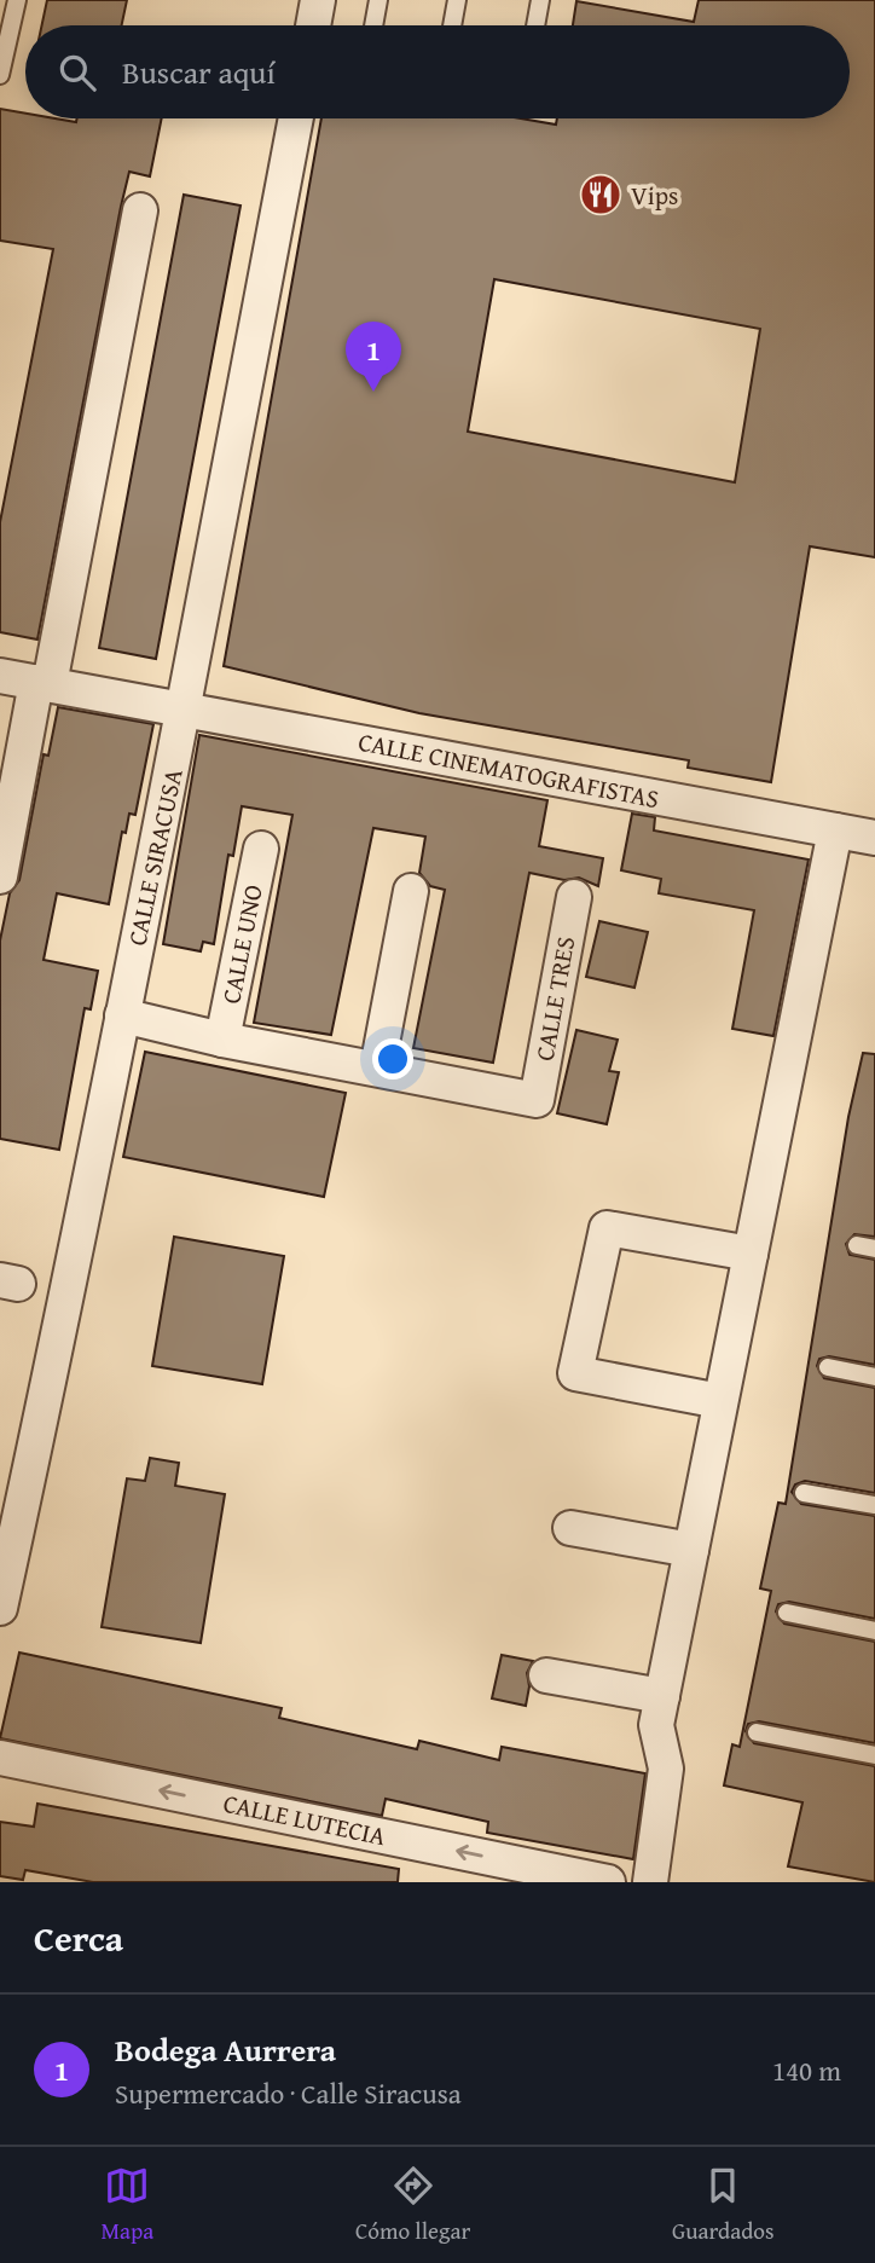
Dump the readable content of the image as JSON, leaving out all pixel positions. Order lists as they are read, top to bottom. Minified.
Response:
{"streets":{"street":["CALLE CINEMATOGRAFISTAS","CALLE SIRACUSA","CALLE UNO","CALLE TRES","CALLE LUTECIA"]},"crossings":[["CALLE CINEMATOGRAFISTAS","CALLE SIRACUSA"]],"one_way":["CALLE LUTECIA"],"places":{"restaurant":["Vips"]},"page":{"search":"Buscar aquí","pins":"1","heading":"Cerca","list":[{"mark":"1","name":"Bodega Aurrera","note":"Supermercado · Calle Siracusa","value":"140 m"}],"nav":["Mapa","Cómo llegar","Guardados"]}}
